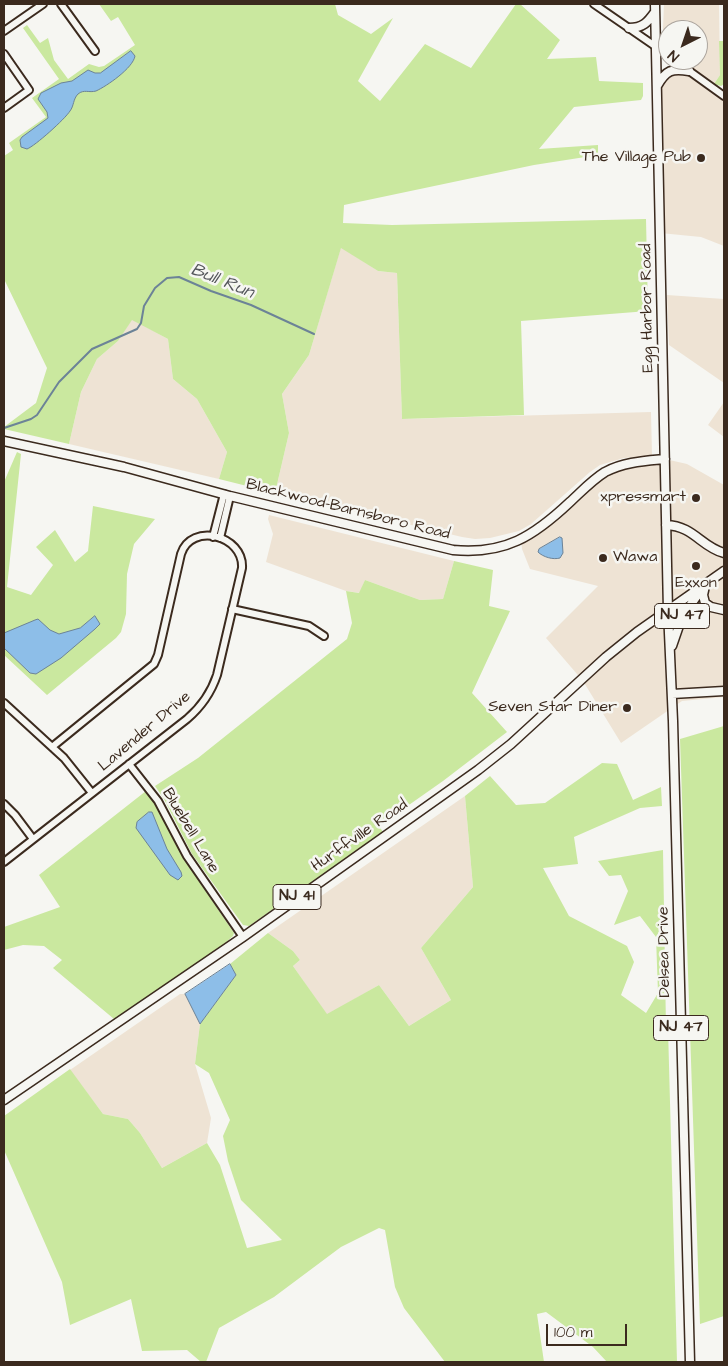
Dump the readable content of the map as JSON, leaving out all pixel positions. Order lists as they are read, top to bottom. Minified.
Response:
{"streets":{"main road":["Egg Harbor Road","Blackwood-Barnsboro Road","NJ 47","Hurffville Road","NJ 41","Delsea Drive"],"street":["Lavender Drive","Bluebell Lane"]},"crossings":[["Egg Harbor Road","Blackwood-Barnsboro Road"],["Egg Harbor Road","NJ 47"],["Egg Harbor Road","Hurffville Road"],["Egg Harbor Road","Delsea Drive"],["NJ 47","Hurffville Road"],["NJ 47","Delsea Drive"],["Lavender Drive","Bluebell Lane"],["Bluebell Lane","Hurffville Road"],["Hurffville Road","Delsea Drive"]],"water":["Bull Run"],"places":["The Village Pub","xpressmart","Wawa","Exxon","Seven Star Diner"],"scale_bar":"100 m","north":"bottom left"}
